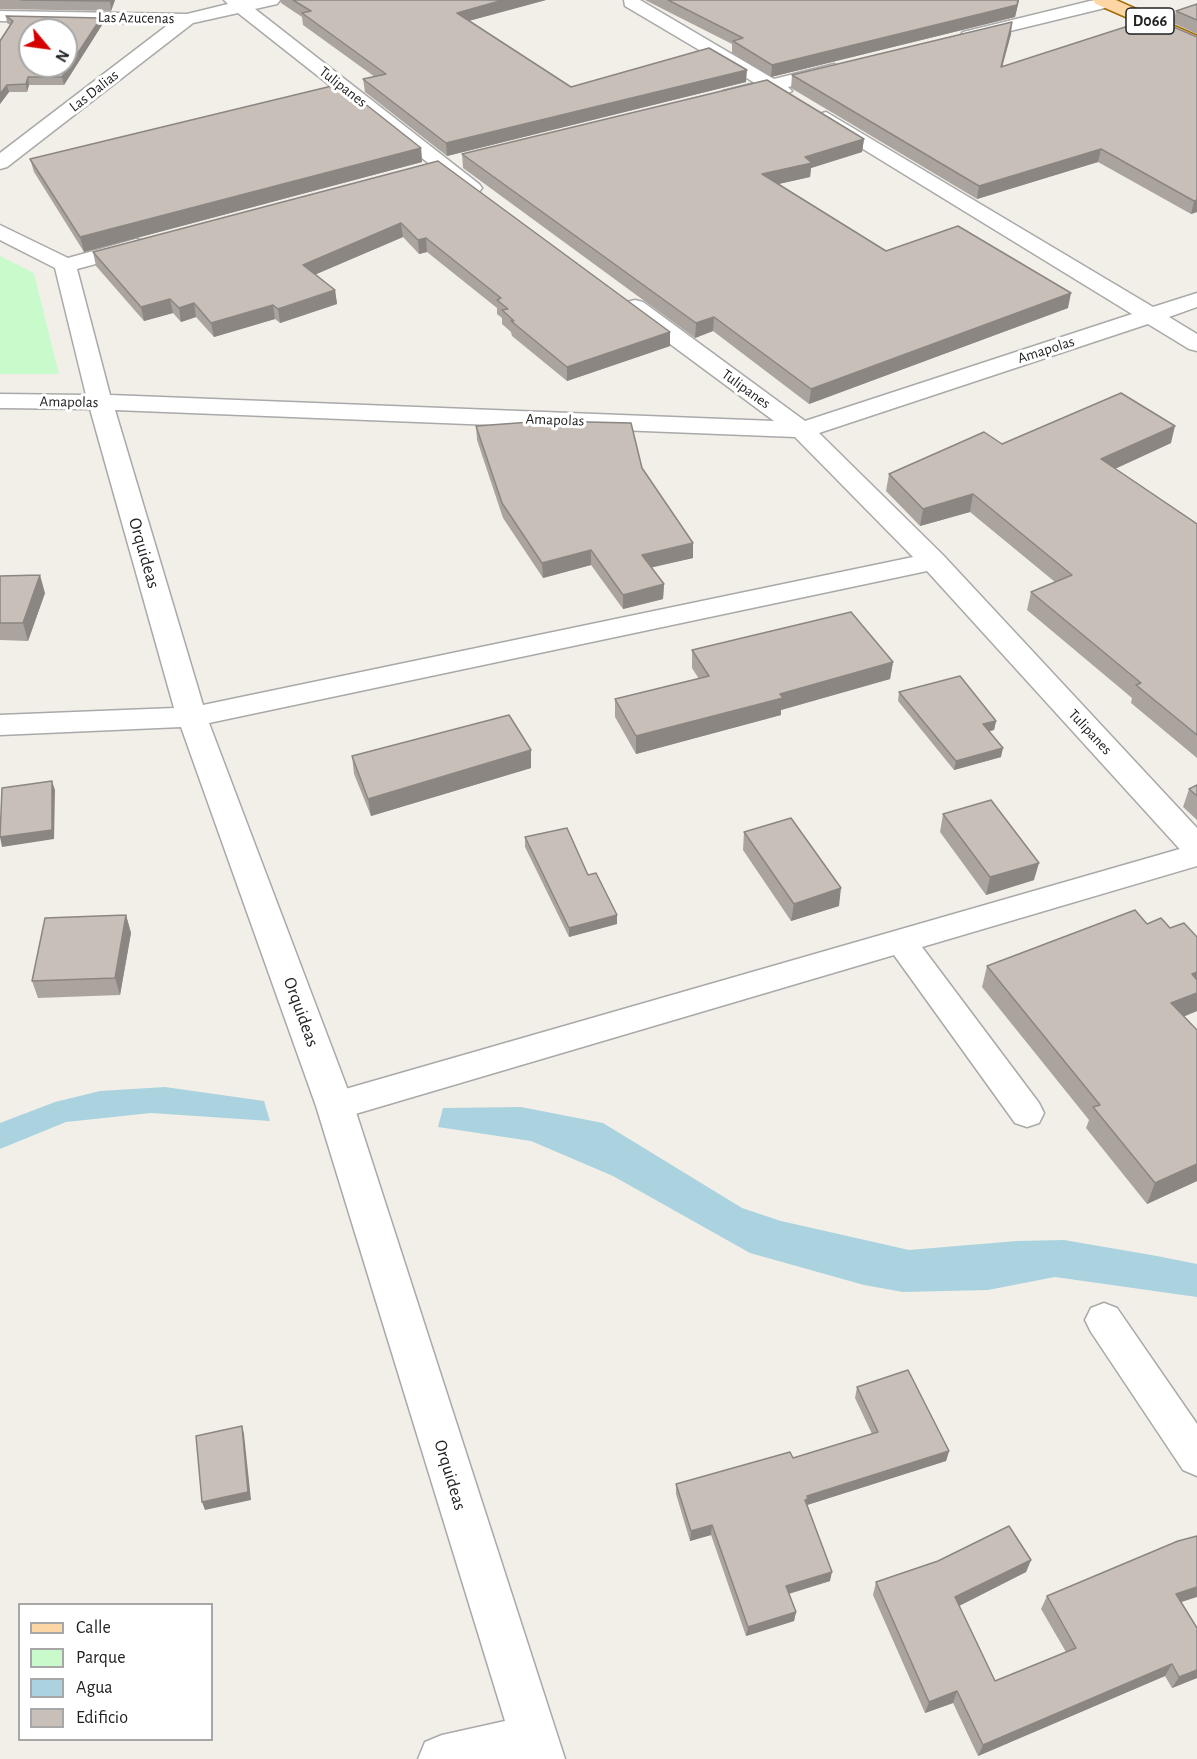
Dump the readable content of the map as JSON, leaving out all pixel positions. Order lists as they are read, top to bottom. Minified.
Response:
{"streets":{"main road":["D066"],"street":["Las Azucenas","Tulipanes","Las Dalias","Amapolas","Orquideas"]},"crossings":[["Las Azucenas","Tulipanes"],["Las Azucenas","Las Dalias"],["Tulipanes","Amapolas"],["Amapolas","Orquideas"]],"legend":["Calle","Parque","Agua","Edificio"],"north":"bottom right"}
